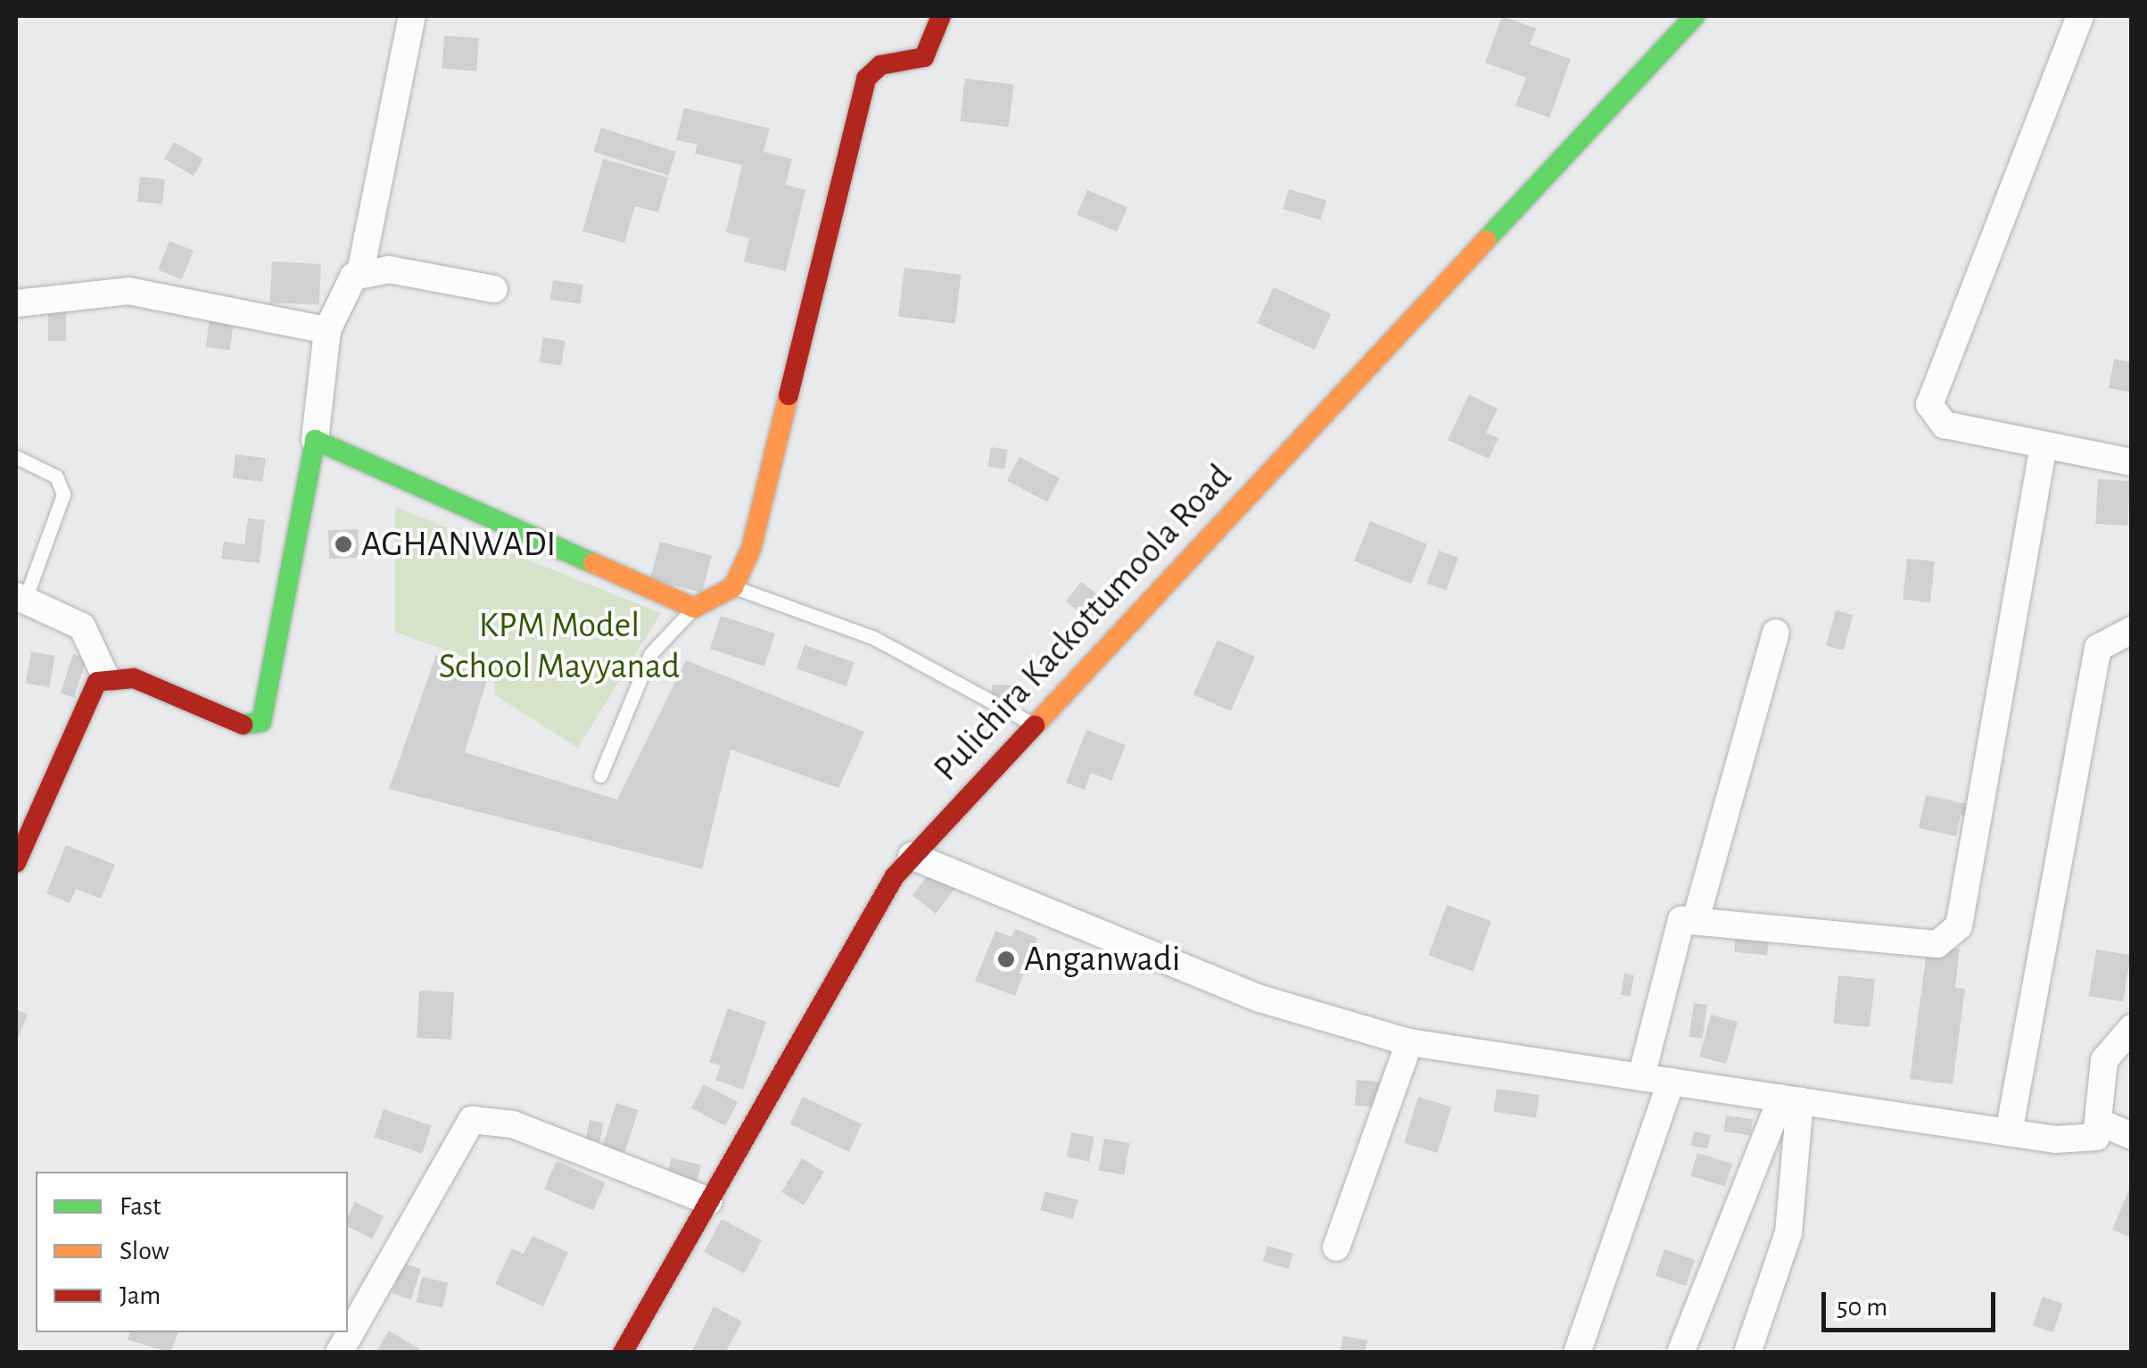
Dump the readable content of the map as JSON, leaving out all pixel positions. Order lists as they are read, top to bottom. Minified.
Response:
{"streets":{"street":["Pulichira Kackottumoola Road"]},"parks":["KPM Model School Mayyanad"],"places":["AGHANWADI","Anganwadi"],"legend":["Fast","Slow","Jam"],"scale_bar":"50 m"}
